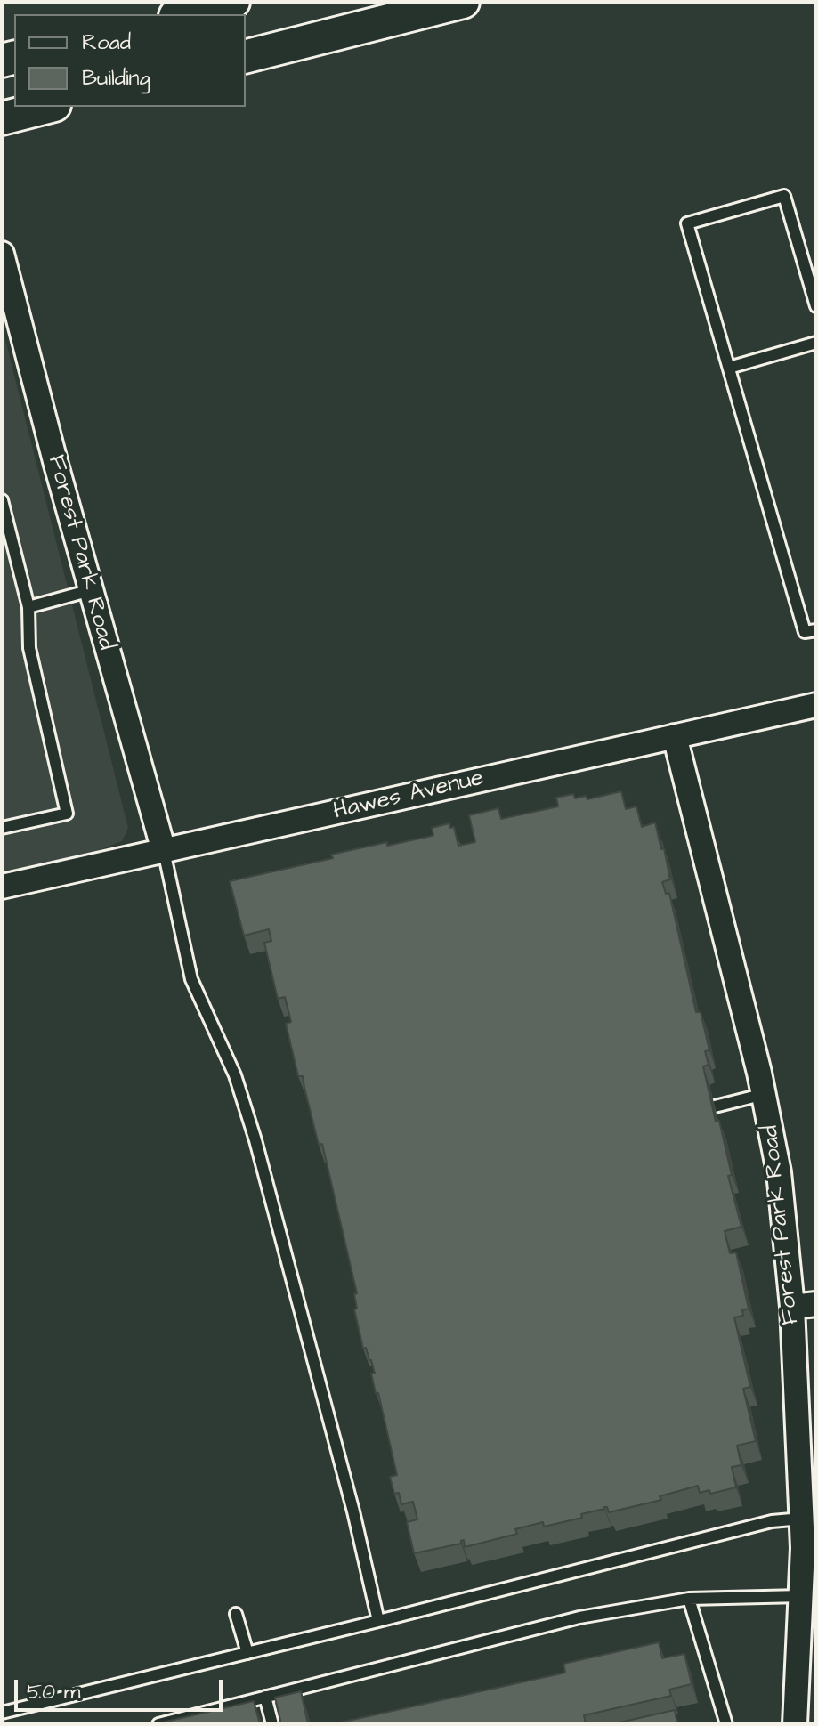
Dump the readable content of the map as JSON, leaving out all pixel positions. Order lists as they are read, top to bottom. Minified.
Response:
{"streets":{"street":["Forest Park Road","Hawes Avenue"]},"crossings":[["Forest Park Road","Hawes Avenue"]],"legend":["Road","Building"],"scale_bar":"50 m"}
